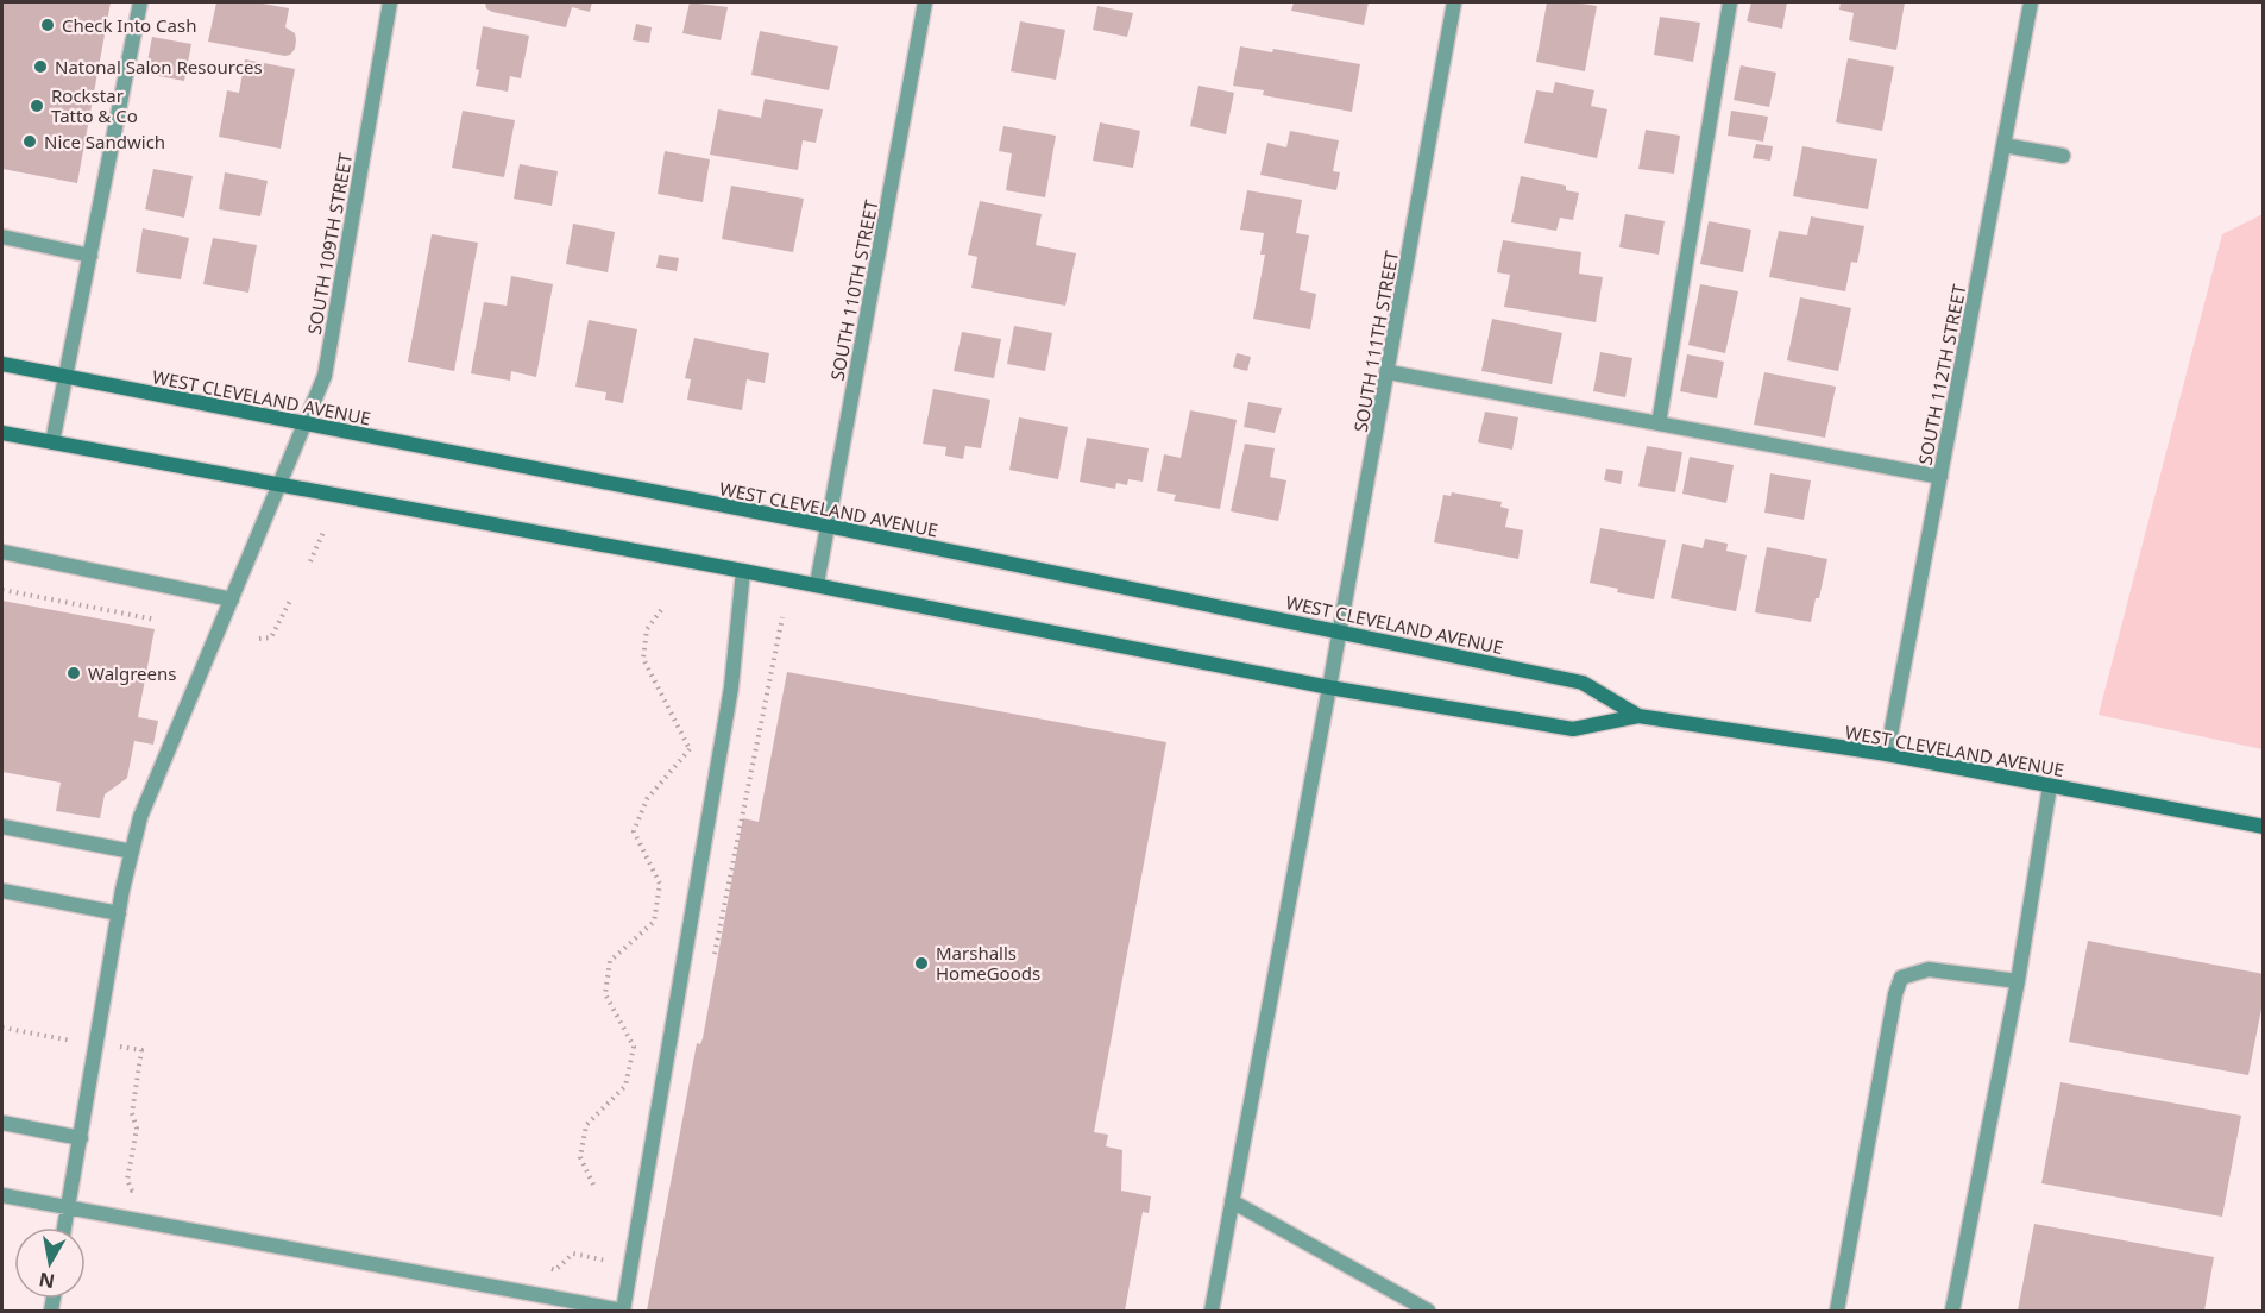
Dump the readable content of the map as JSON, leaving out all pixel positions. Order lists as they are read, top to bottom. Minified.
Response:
{"streets":{"main road":["WEST CLEVELAND AVENUE"],"street":["SOUTH 109TH STREET","SOUTH 110TH STREET","SOUTH 111TH STREET","SOUTH 112TH STREET"]},"crossings":[["SOUTH 109TH STREET","WEST CLEVELAND AVENUE"],["SOUTH 110TH STREET","WEST CLEVELAND AVENUE"],["SOUTH 111TH STREET","WEST CLEVELAND AVENUE"],["SOUTH 112TH STREET","WEST CLEVELAND AVENUE"]],"places":["Check Into Cash","Natonal Salon Resources","Rockstar Tatto & Co","Nice Sandwich","Walgreens","Marshalls HomeGoods"],"north":"bottom"}
